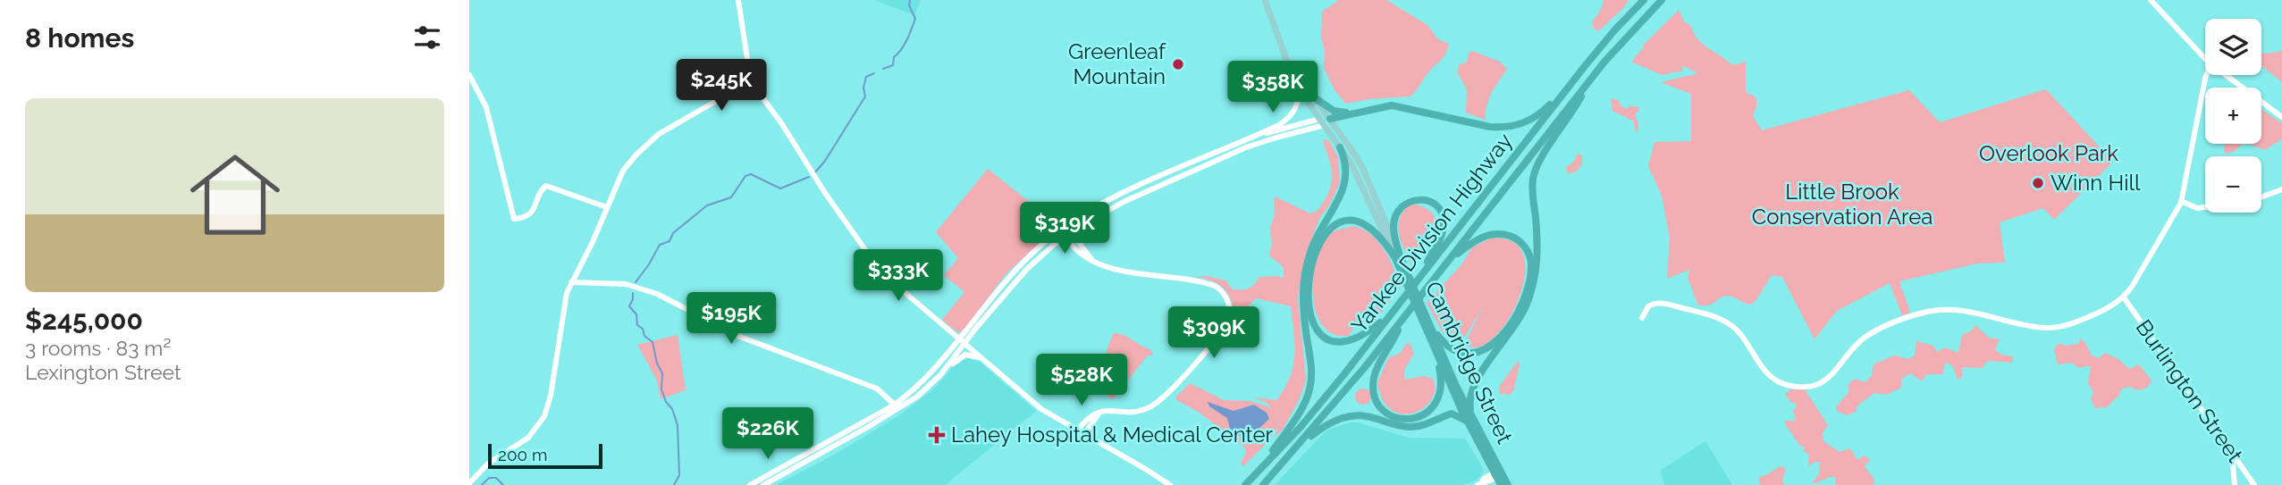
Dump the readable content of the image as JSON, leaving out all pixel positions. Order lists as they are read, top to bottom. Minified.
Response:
{"streets":{"highway":["Yankee Division Highway","Cambridge Street"],"street":["Burlington Street"]},"parks":["Overlook Park","Little Brook Conservation Area"],"places":{"other":["Greenleaf Mountain","Winn Hill"],"health":["Lahey Hospital & Medical Center"]},"scale_bar":"200 m","page":{"heading":"8 homes","map_buttons":["+","−"],"price":["$245K","$358K","$319K","$333K","$195K","$309K","$528K","$226K"],"list":[{"name":"$245,000","note":"3 rooms · 83 m² · Lexington Street"}],"scale":"200 m"}}
